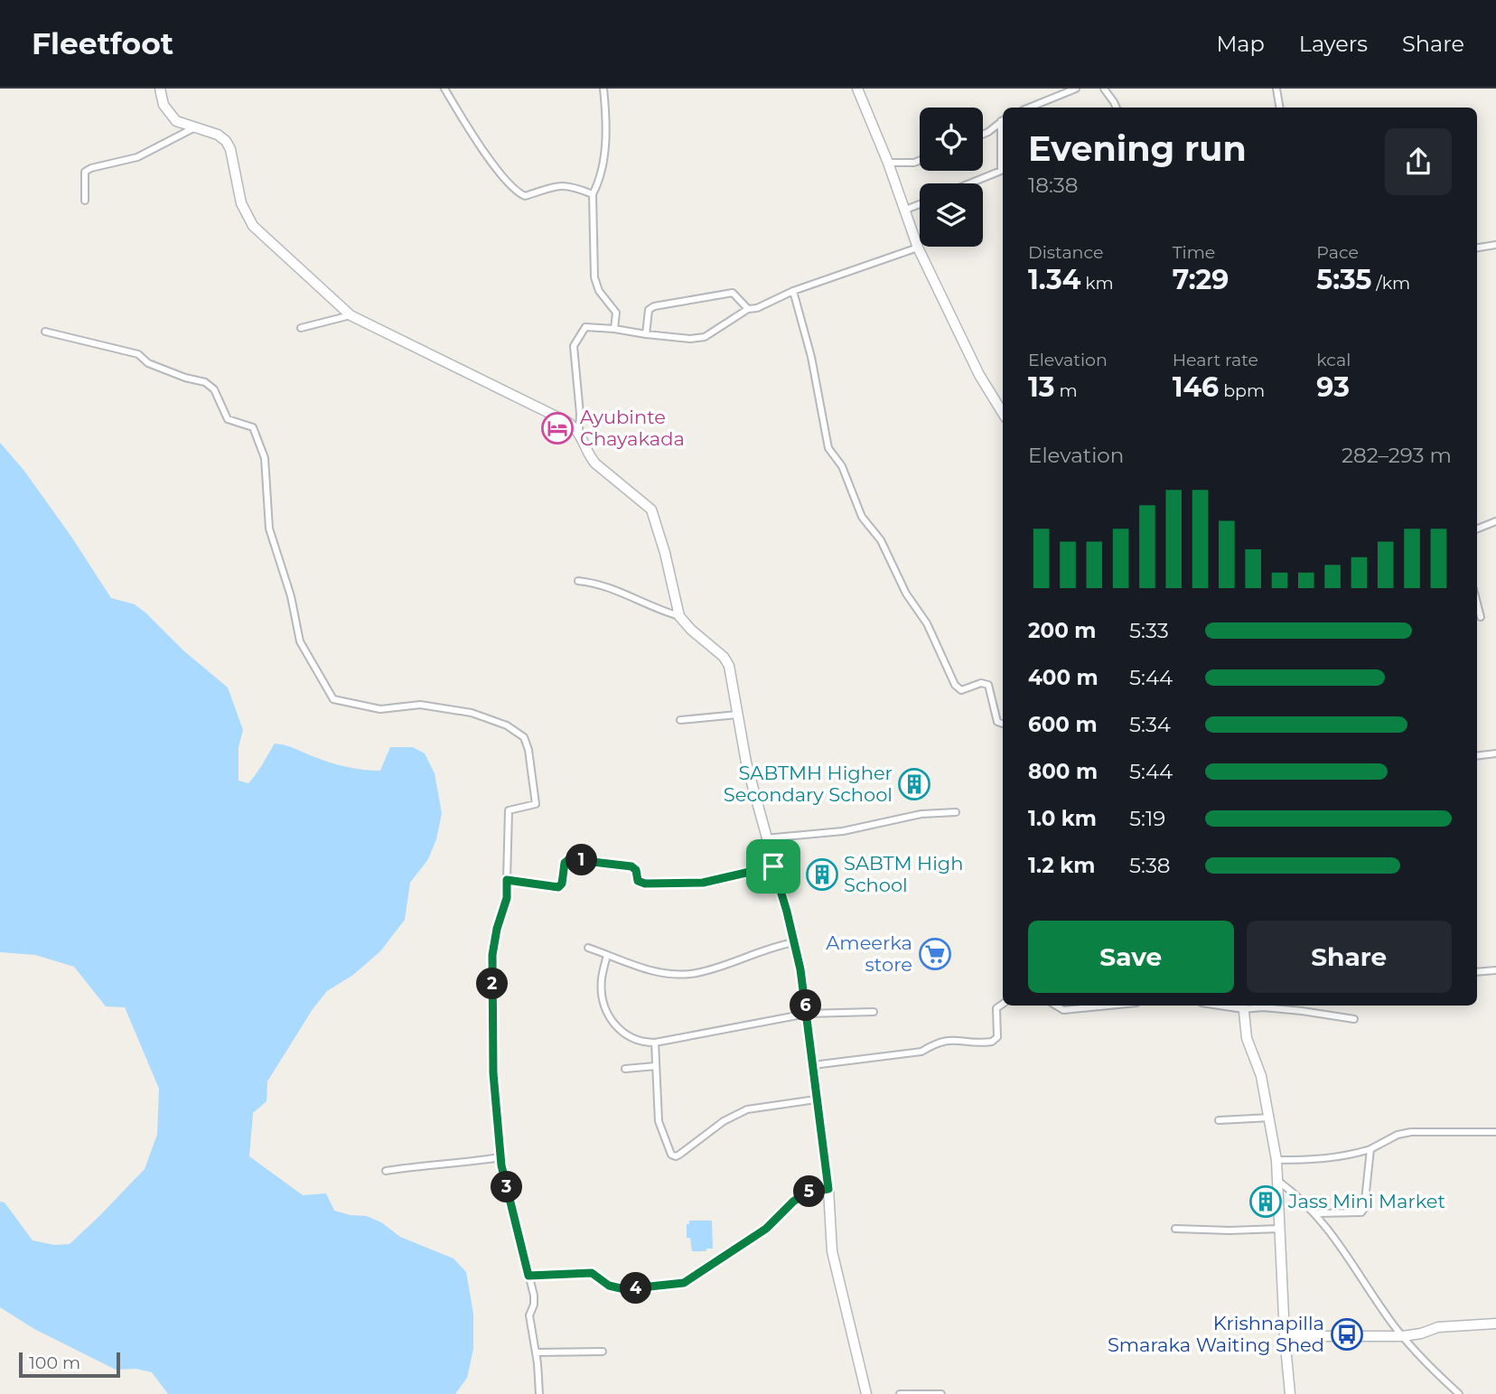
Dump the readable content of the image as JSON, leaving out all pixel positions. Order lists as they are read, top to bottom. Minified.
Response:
{"places":{"hotel":["Ayubinte Chayakada"],"building":["SABTMH Higher Secondary School","SABTM High School","Jass Mini Market"],"supermarket":["Ameerka store"],"bus stop":["Krishnapilla Smaraka Waiting Shed"]},"scale_bar":"100 m","page":{"header":"Fleetfoot","nav":["Map","Layers","Share"],"heading":["Evening run","18:38"],"stats":[["Distance","1.34 km"],["Time","7:29"],["Pace","5:35 /km"],["Elevation","13 m"],["Heart rate","146 bpm"],["kcal","93"]],"chart":["Elevation","282–293 m"],"list":[{"name":"200 m","note":"5:33"},{"name":"400 m","note":"5:44"},{"name":"600 m","note":"5:34"},{"name":"800 m","note":"5:44"},{"name":"1.0 km","note":"5:19"},{"name":"1.2 km","note":"5:38"}],"pins":["1","2","6","3","5","4"],"buttons":["Save","Share"],"scale":"100 m"}}
